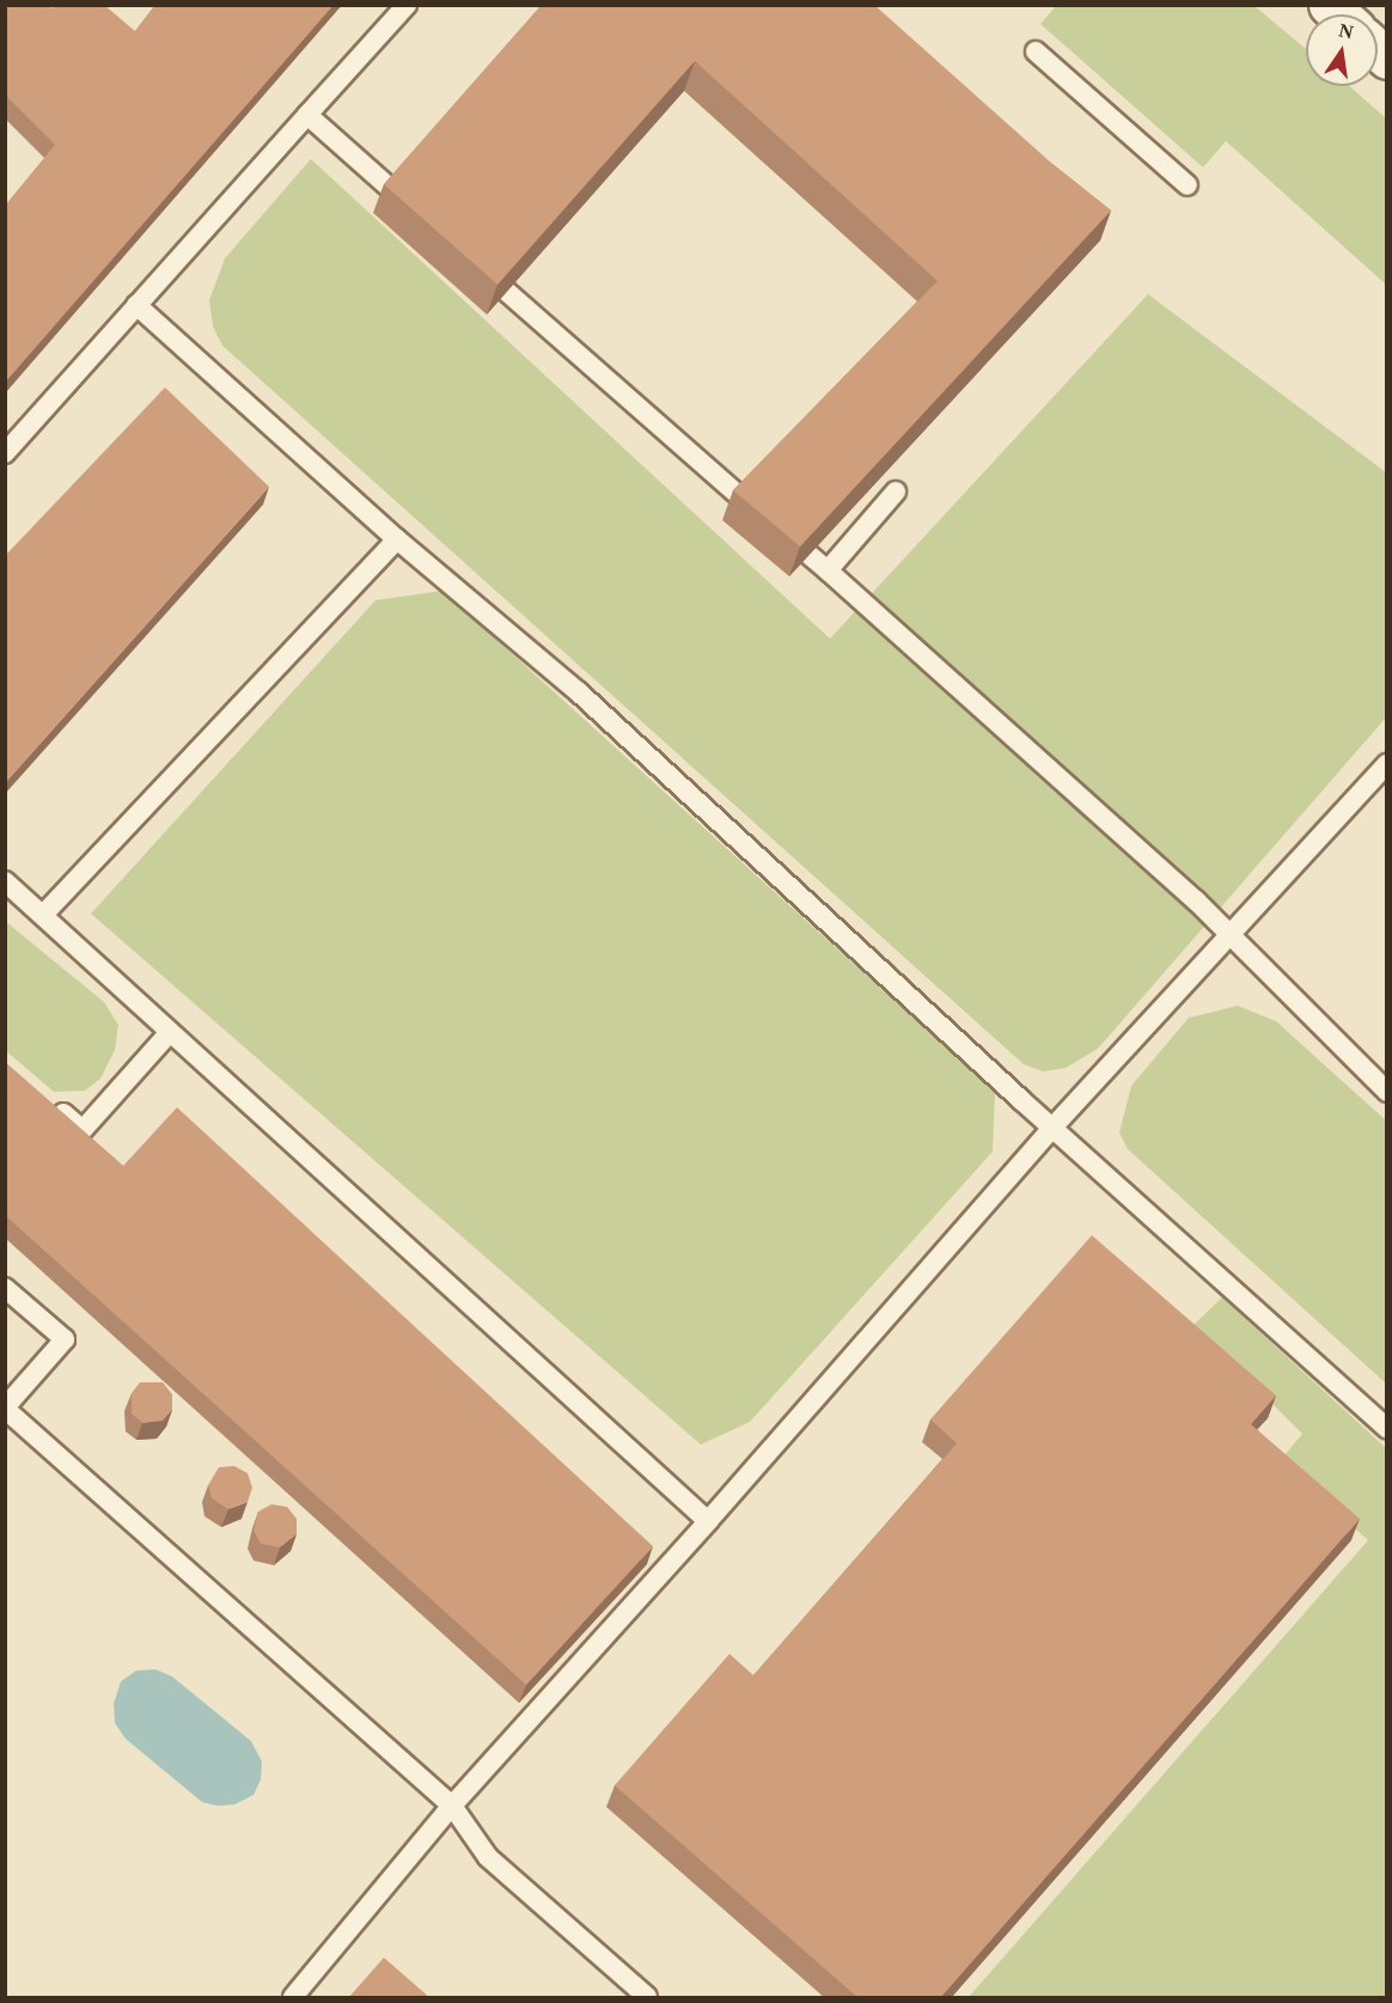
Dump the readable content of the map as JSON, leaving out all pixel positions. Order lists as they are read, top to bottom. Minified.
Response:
{"north":"top"}
